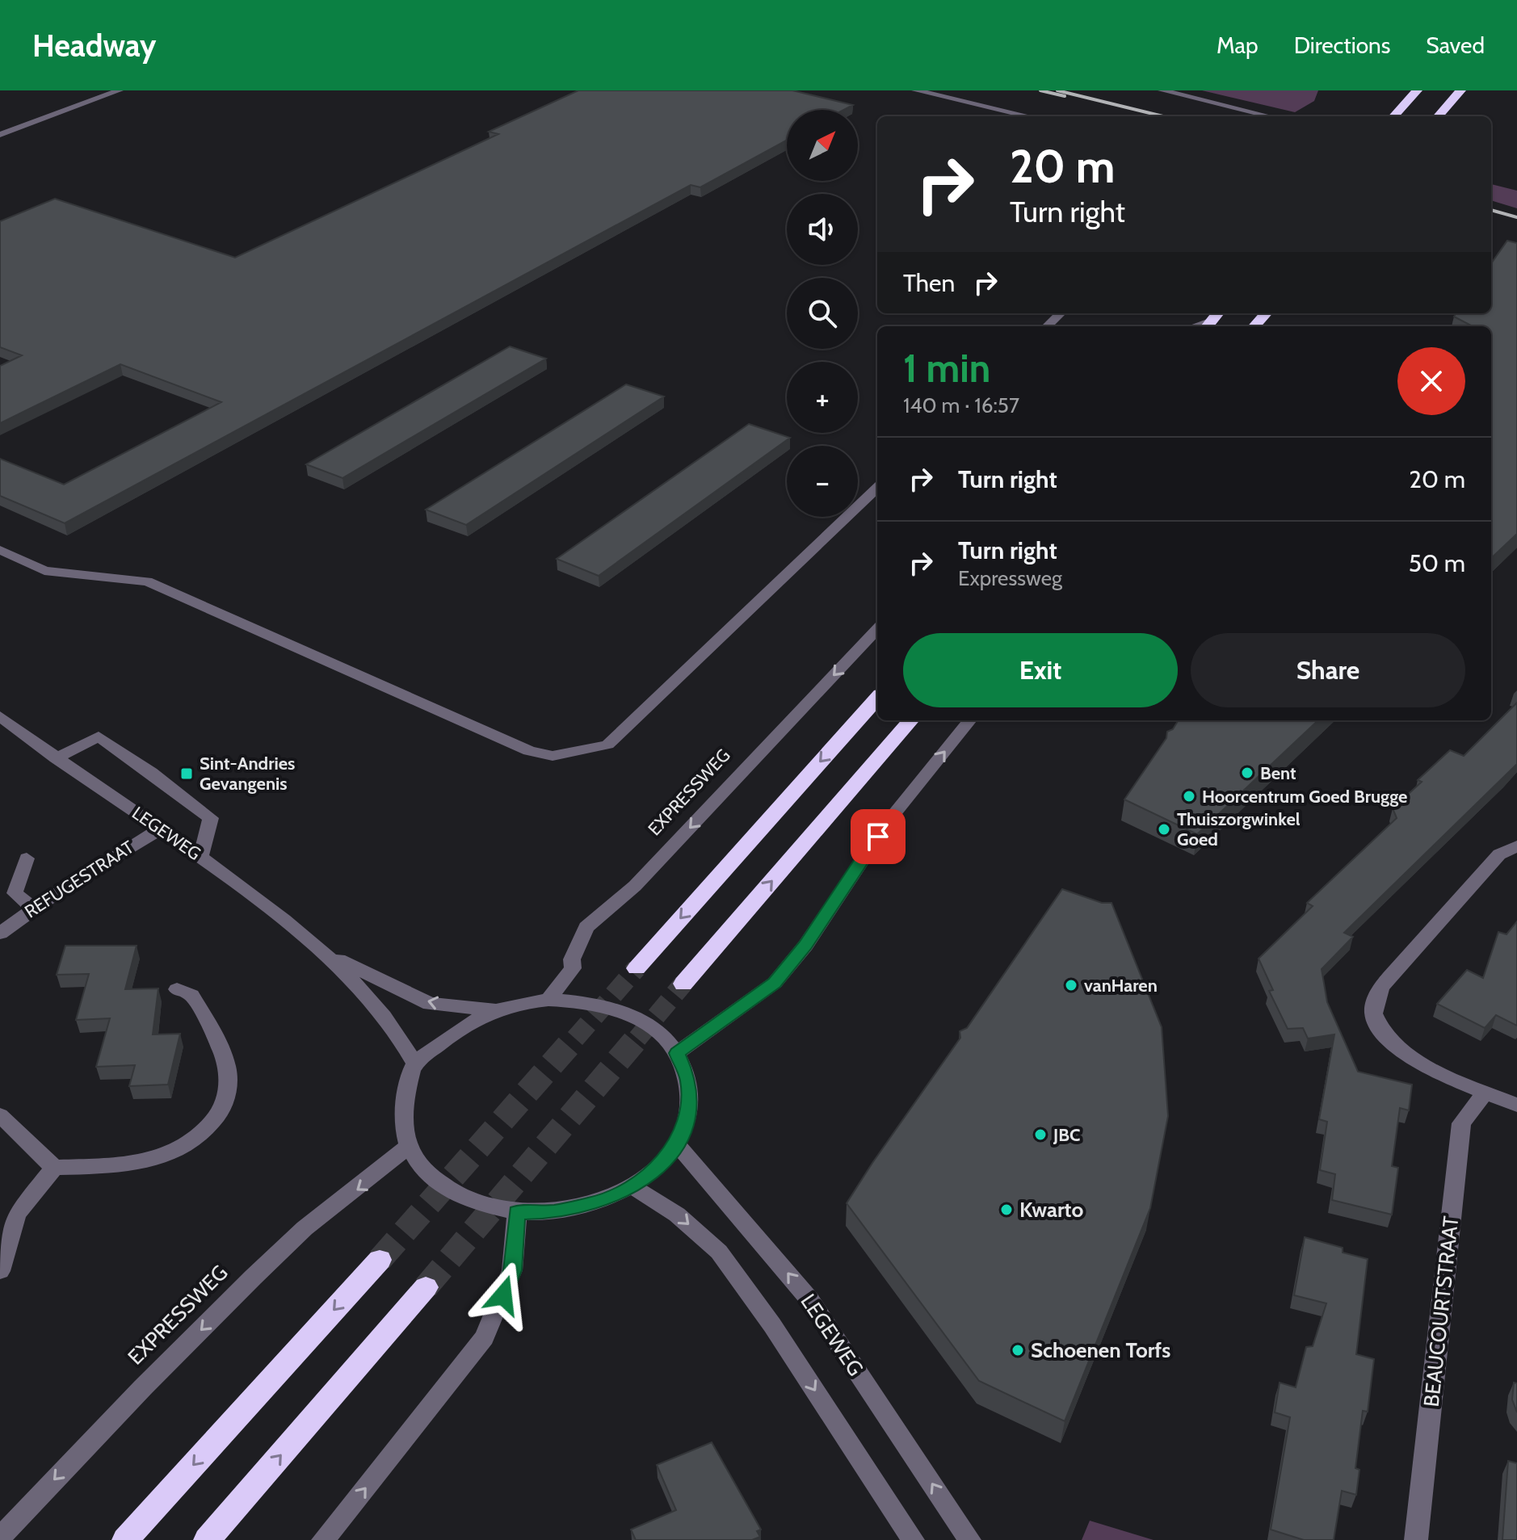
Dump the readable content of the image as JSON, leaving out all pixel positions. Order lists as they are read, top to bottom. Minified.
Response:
{"streets":{"street":["EXPRESSWEG","LEGEWEG","REFUGESTRAAT","BEAUCOURTSTRAAT"]},"crossings":[["LEGEWEG","REFUGESTRAAT"]],"one_way":["EXPRESSWEG"],"places":{"other":["Bent","Hoorcentrum Goed Brugge","Thuiszorgwinkel Goed","vanHaren","JBC","Kwarto","Schoenen Torfs"],"transit":["Sint-Andries Gevangenis"]},"north":"top right","page":{"header":"Headway","nav":["Map","Directions","Saved"],"map_buttons":["+","−"],"turn":["20 m","Turn right"],"then":"Then","heading":["1 min","140 m · 16:57"],"list":[{"name":"Turn right","value":"20 m"},{"name":"Turn right","note":"Expressweg","value":"50 m"}],"buttons":["Exit","Share"]}}
